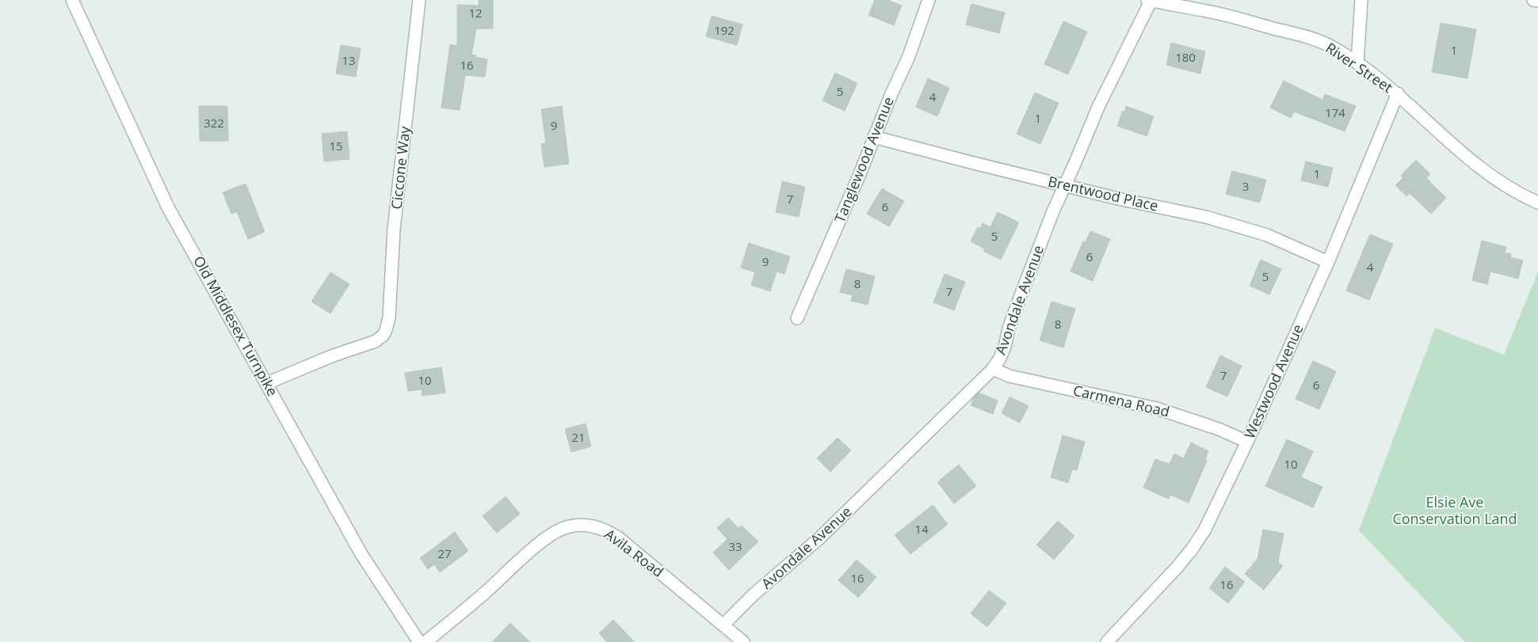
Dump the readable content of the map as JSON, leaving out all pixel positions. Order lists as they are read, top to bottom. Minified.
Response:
{"streets":{"street":["River Street","Tanglewood Avenue","Ciccone Way","Brentwood Place","Avondale Avenue","Old Middlesex Turnpike","Westwood Avenue","Carmena Road","Avila Road"]},"crossings":[["River Street","Avondale Avenue"],["River Street","Westwood Avenue"],["Tanglewood Avenue","Brentwood Place"],["Ciccone Way","Old Middlesex Turnpike"],["Brentwood Place","Avondale Avenue"],["Brentwood Place","Westwood Avenue"],["Avondale Avenue","Carmena Road"],["Avondale Avenue","Avila Road"],["Westwood Avenue","Carmena Road"]],"parks":["Elsie Ave Conservation Land"],"house_numbers":["12","192","1","180","13","16","5","4","174","1","322","9","15","1","3","7","6","5","6","9","4","5","8","7","8","7","10","6","21","10","14","33","27","16","16"]}
